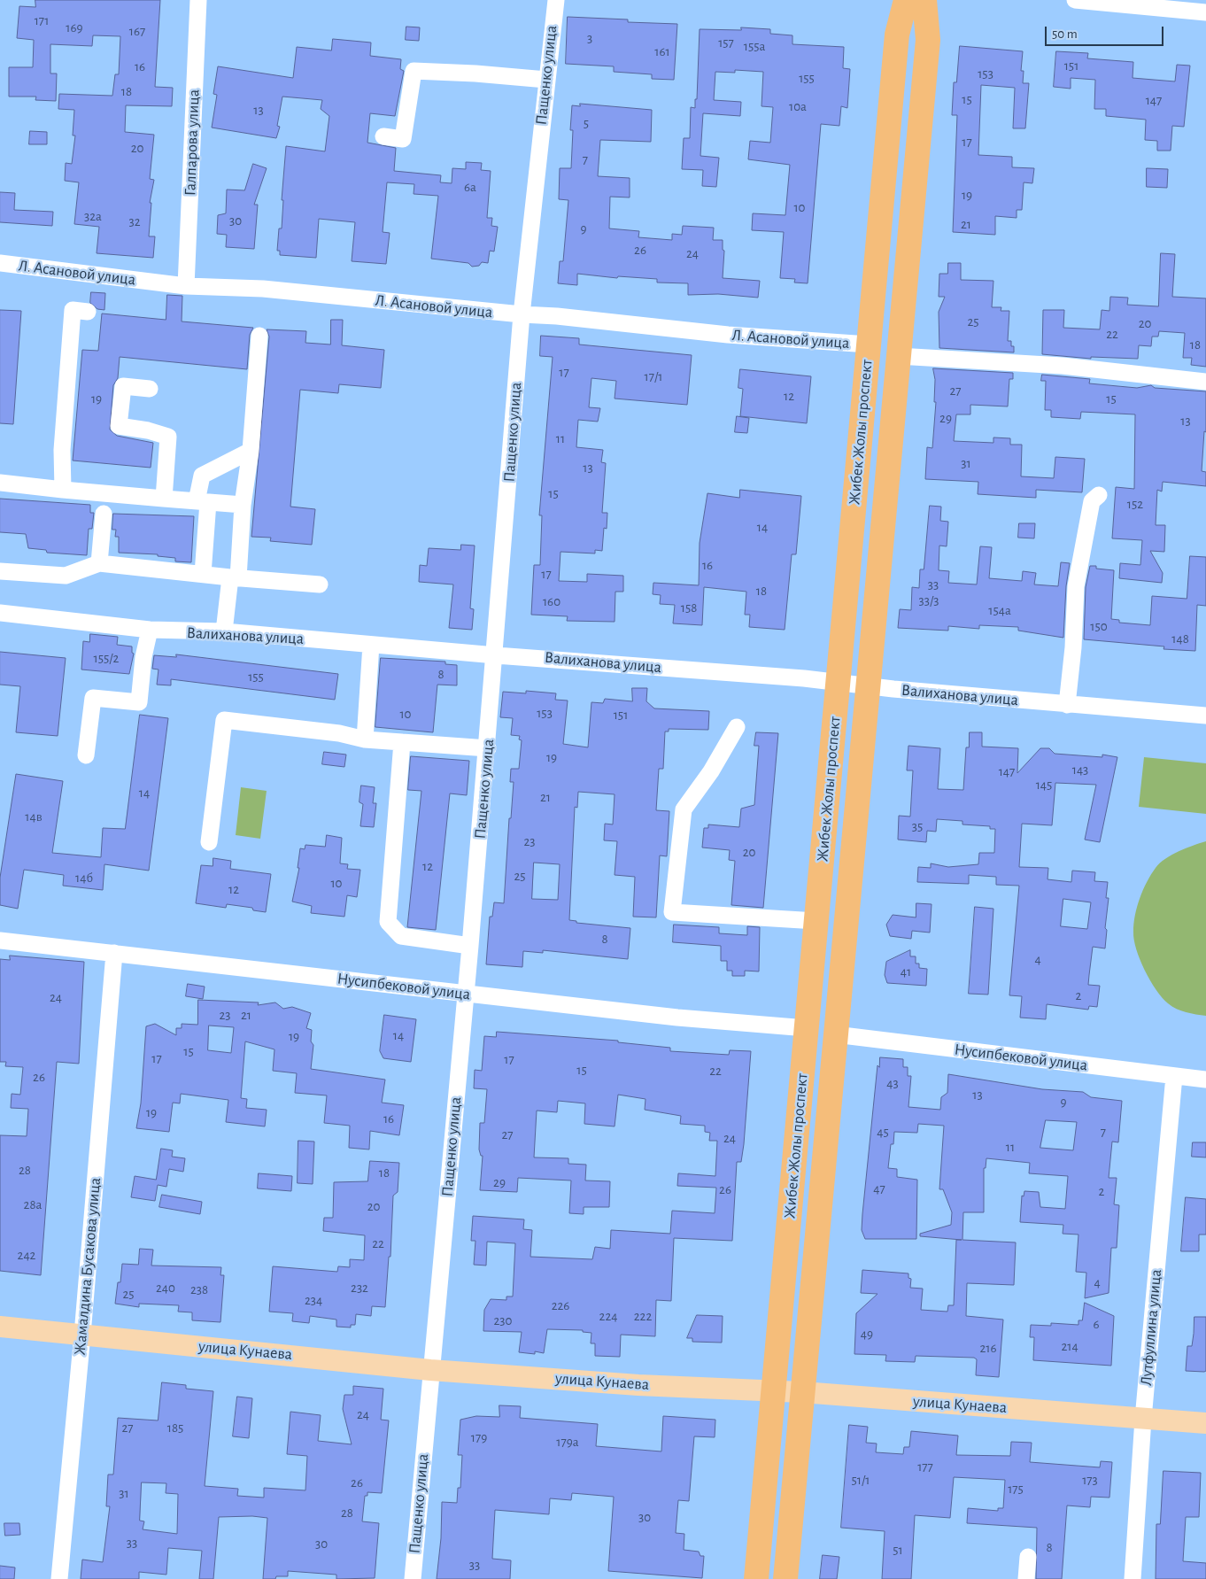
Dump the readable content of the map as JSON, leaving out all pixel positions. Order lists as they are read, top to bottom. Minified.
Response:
{"streets":{"highway":["Жибек Жолы проспект"],"main road":["улица Кунаева"],"street":["Пащенко улица","Галпарова улица","Л. Асановой улица","Валиханова улица","Нусипбековой улица","Жамалдина Бусакова улица","Лутфуллина улица"]},"crossings":[["Пащенко улица","Л. Асановой улица"],["Пащенко улица","Валиханова улица"],["Пащенко улица","Нусипбековой улица"],["Пащенко улица","улица Кунаева"],["Галпарова улица","Л. Асановой улица"],["Л. Асановой улица","Жибек Жолы проспект"],["Жибек Жолы проспект","Валиханова улица"],["Жибек Жолы проспект","Нусипбековой улица"],["Жибек Жолы проспект","улица Кунаева"],["Нусипбековой улица","Жамалдина Бусакова улица"],["Нусипбековой улица","Лутфуллина улица"],["Жамалдина Бусакова улица","улица Кунаева"],["Лутфуллина улица","улица Кунаева"]],"house_numbers":["171","169","167","3","157","155а","161","151","16","153","155","18","15","147","10а","13","5","17","20","7","6а","19","10","32а","30","32","21","9","26","24","25","20","22","18","17","17/1","27","12","19","15","29","13","11","31","13","15","152","14","16","17","33","18","33/3","160","158","154а","150","148","155/2","8","155","153","10","151","19","143","147","145","14","21","14в","35","23","20","12","25","14б","10","12","8","4","41","2","24","23","21","14","19","15","17","17","15","22","26","43","13","9","19","16","45","7","27","24","11","28","18","29","47","26","2","28а","20","22","242","4","240","232","238","25","234","226","224","222","230","6","49","214","216","24","27","185","179","179а","177","51/1","173","26","175","31","28","30","33","30","8","51","33"],"scale_bar":"50 m"}
